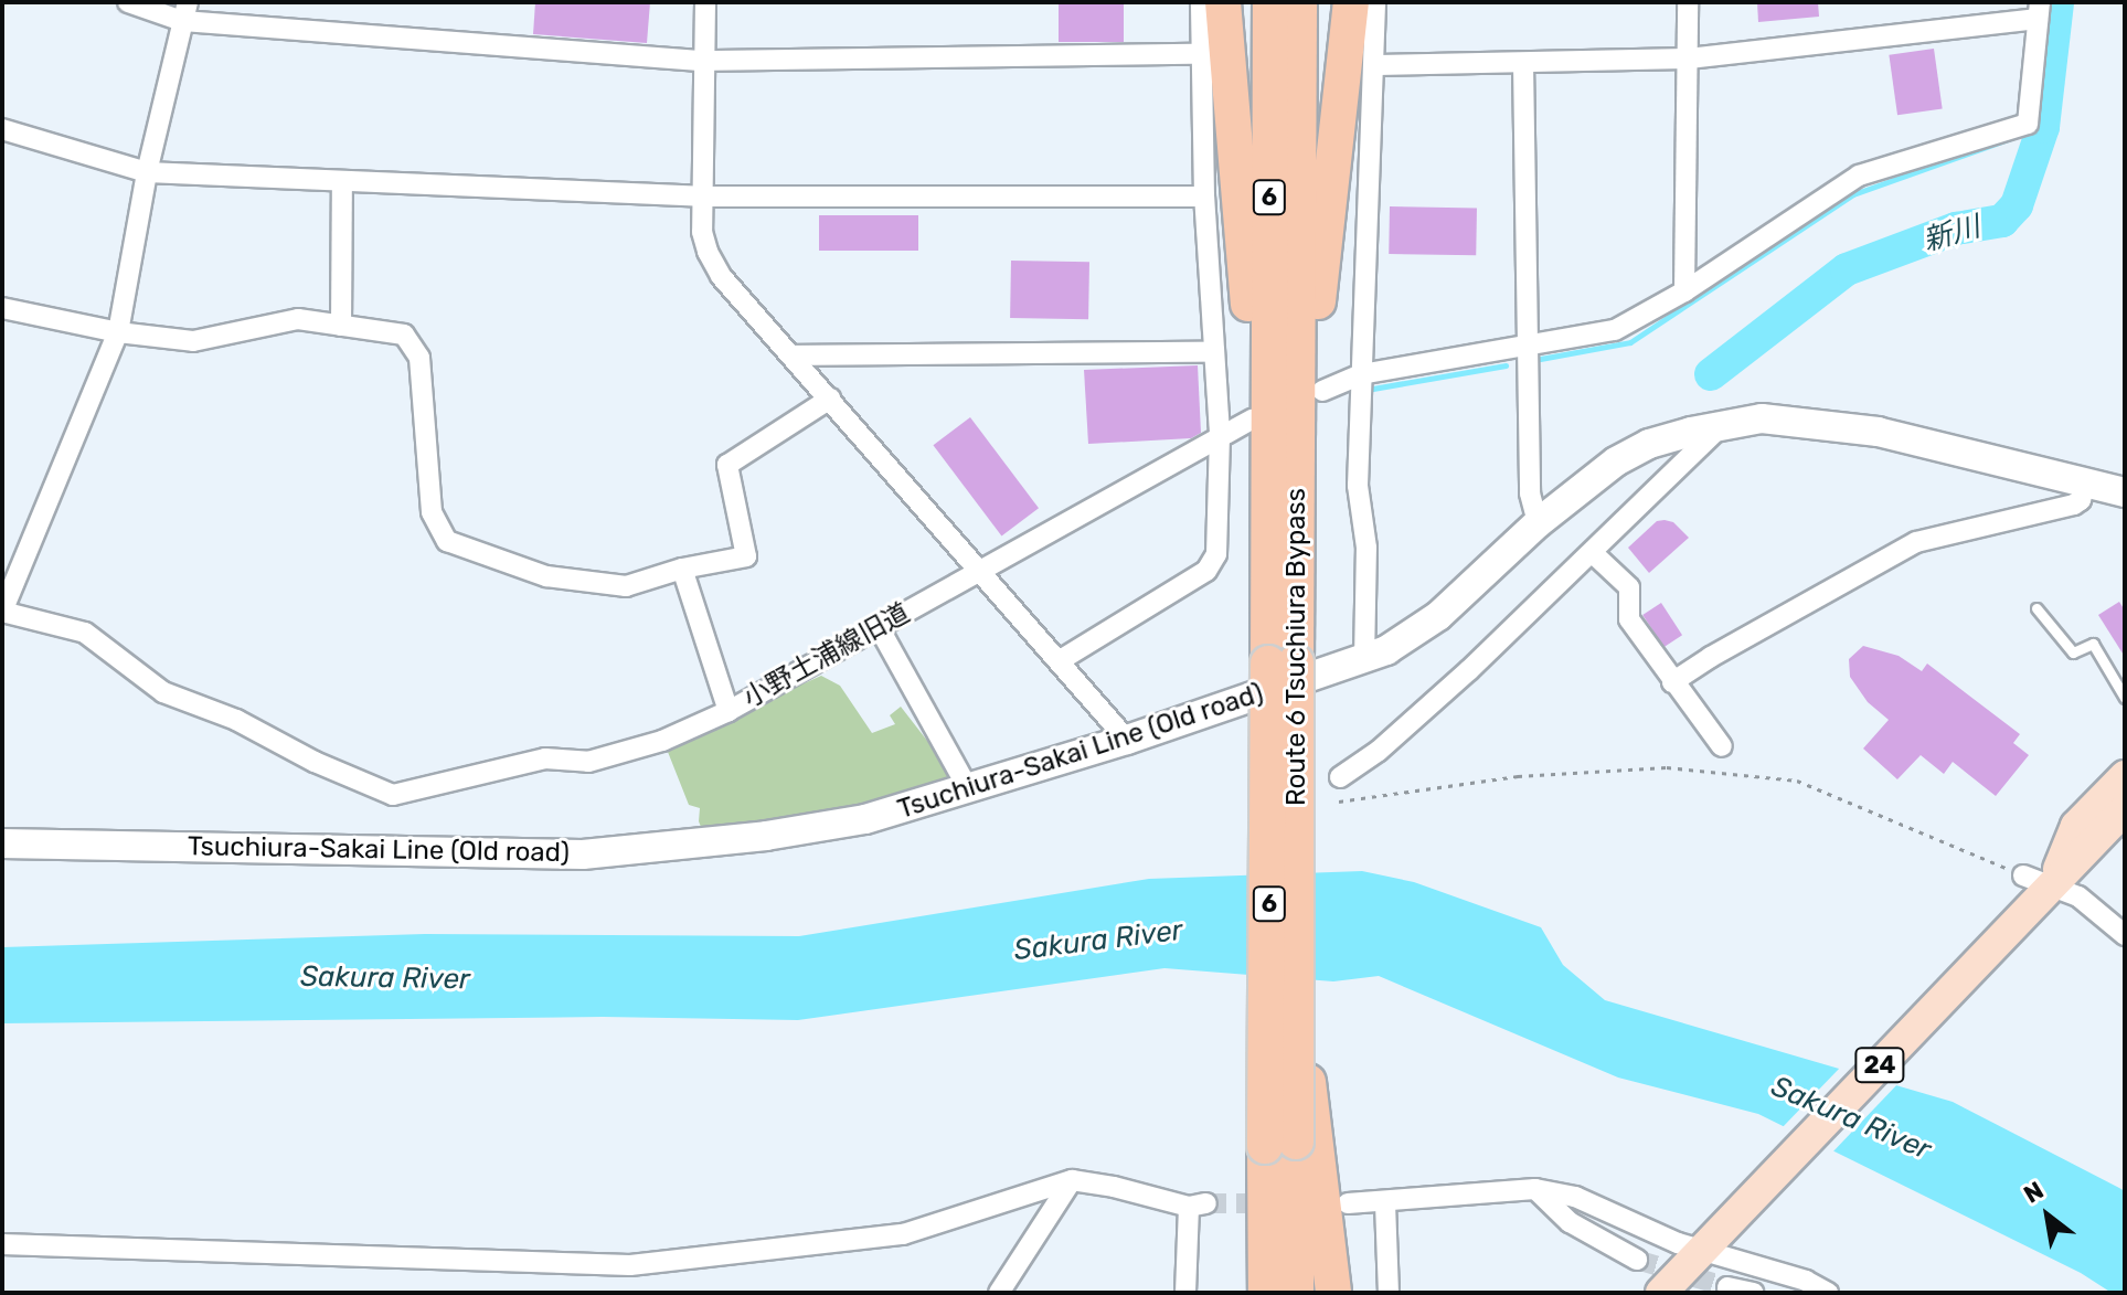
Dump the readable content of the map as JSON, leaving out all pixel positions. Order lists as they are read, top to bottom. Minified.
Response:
{"streets":{"highway":["6","Route 6 Tsuchiura Bypass"],"main road":["24"],"street":["小野土浦線旧道","Tsuchiura-Sakai Line (Old road)"]},"crossings":[["Route 6 Tsuchiura Bypass","小野土浦線旧道"]],"water":["新川","Sakura River"],"north":"top left"}
